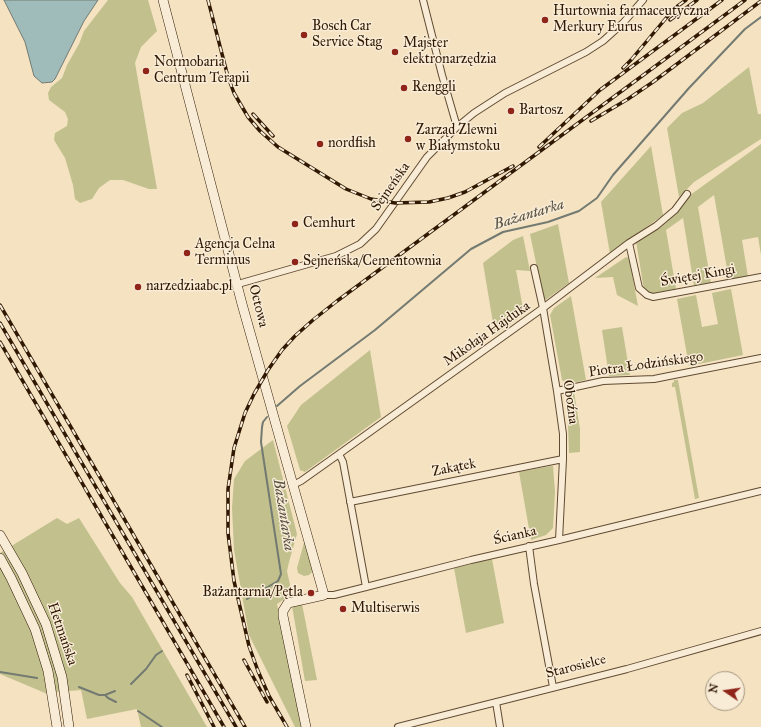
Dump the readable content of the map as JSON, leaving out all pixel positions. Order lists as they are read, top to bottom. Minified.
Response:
{"streets":{"street":["Sejneńska","Świętej Kingi","Octowa","Mikołaja Hajduka","Piotra Łodzińskiego","Oboźna","Zakątek","Ścianka","Hetmańska","Starosielce"]},"crossings":[["Sejneńska","Octowa"],["Świętej Kingi","Mikołaja Hajduka"],["Octowa","Mikołaja Hajduka"],["Octowa","Ścianka"],["Mikołaja Hajduka","Oboźna"],["Piotra Łodzińskiego","Oboźna"],["Oboźna","Zakątek"],["Oboźna","Ścianka"]],"water":["Bażantarka"],"places":["Hurtownia farmaceutyczna Merkury Eurus","Bosch Car Service Stag","Majster elektronarzędzia","Normobaria Centrum Terapii","Renggli","Bartosz","Zarząd Zlewni w Białymstoku","nordfish","Cemhurt","Agencja Celna Terminus","Sejneńska/Cementownia","narzedziaabc.pl","Bażantarnia/Pętla","Multiserwis"],"north":"left"}
